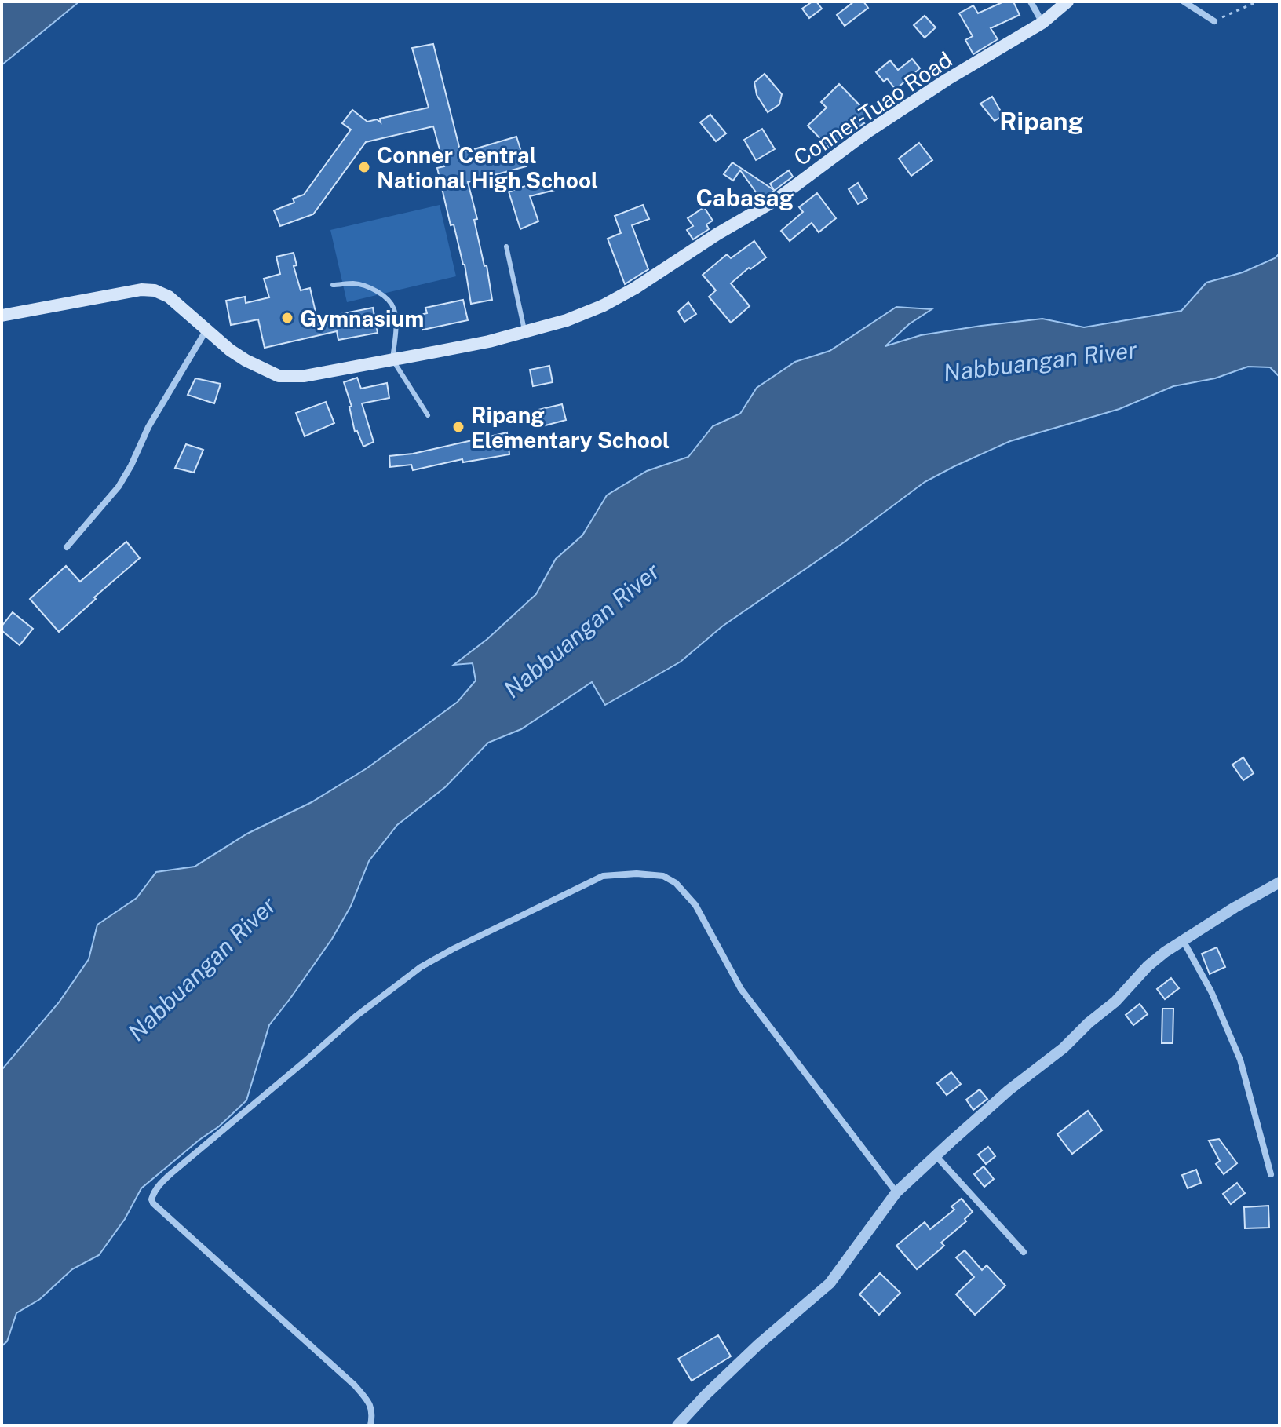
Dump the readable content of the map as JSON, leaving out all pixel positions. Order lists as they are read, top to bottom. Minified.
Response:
{"streets":{"main road":["Conner-Tuao Road"]},"districts":["Ripang","Cabasag"],"water":["Nabbuangan River"],"places":["Conner Central National High School","Gymnasium","Ripang Elementary School"]}
